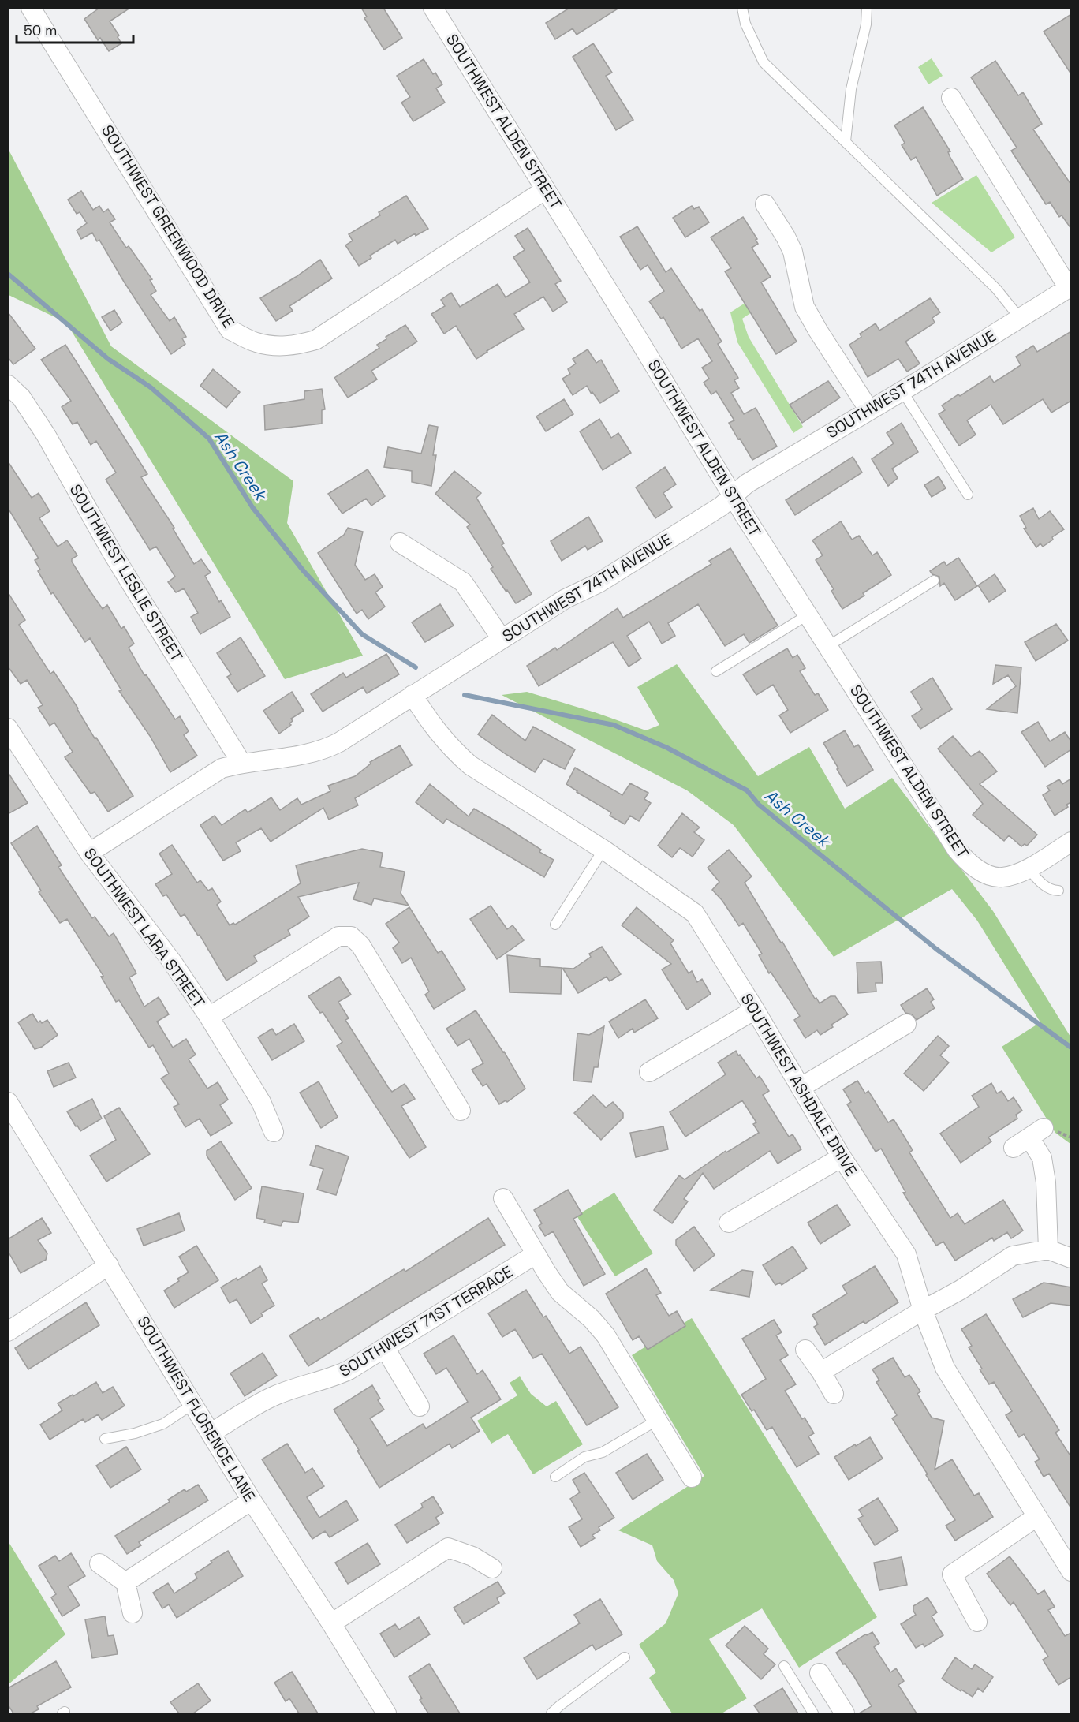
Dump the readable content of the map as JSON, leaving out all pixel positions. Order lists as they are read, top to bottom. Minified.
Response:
{"streets":{"street":["SOUTHWEST ALDEN STREET","SOUTHWEST GREENWOOD DRIVE","SOUTHWEST 74TH AVENUE","SOUTHWEST LESLIE STREET","SOUTHWEST LARA STREET","SOUTHWEST ASHDALE DRIVE","SOUTHWEST 71ST TERRACE","SOUTHWEST FLORENCE LANE"]},"crossings":[["SOUTHWEST ALDEN STREET","SOUTHWEST GREENWOOD DRIVE"],["SOUTHWEST ALDEN STREET","SOUTHWEST 74TH AVENUE"],["SOUTHWEST 74TH AVENUE","SOUTHWEST LESLIE STREET"],["SOUTHWEST 74TH AVENUE","SOUTHWEST LARA STREET"],["SOUTHWEST 74TH AVENUE","SOUTHWEST ASHDALE DRIVE"],["SOUTHWEST 71ST TERRACE","SOUTHWEST FLORENCE LANE"]],"water":["Ash Creek"],"scale_bar":"50 m"}
